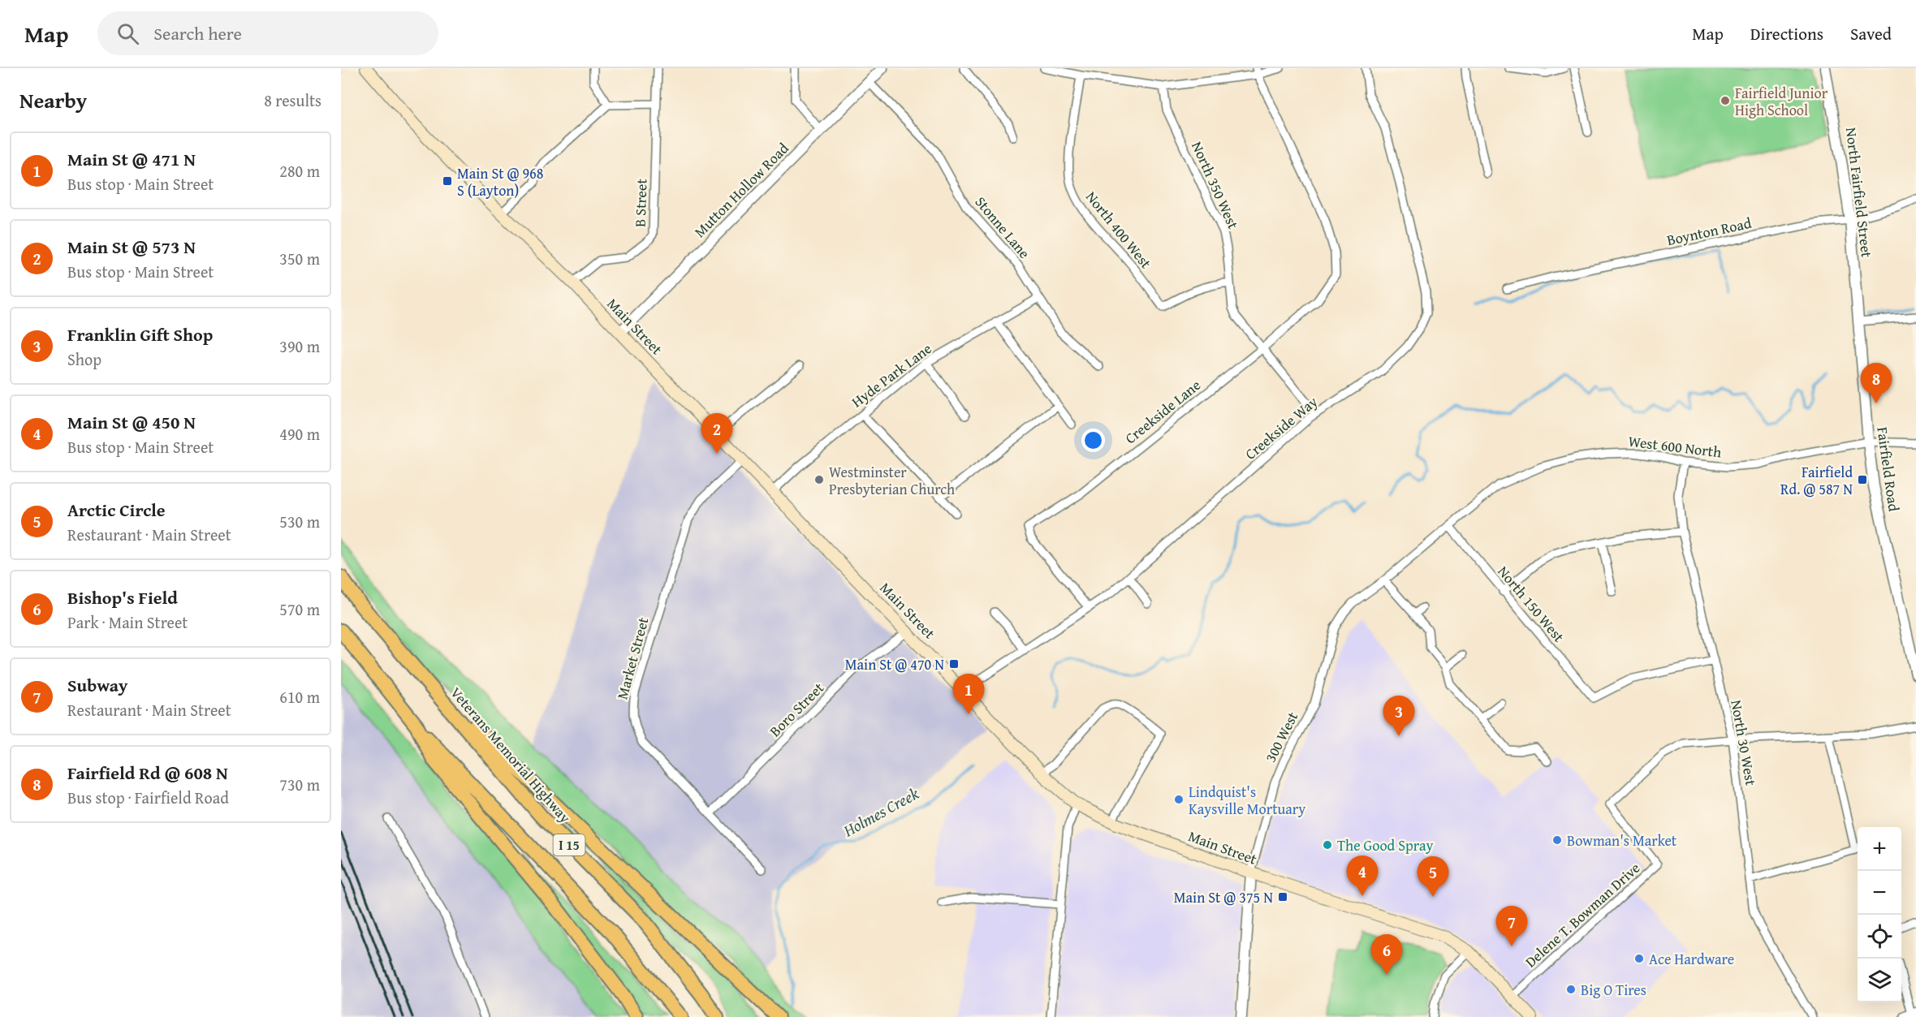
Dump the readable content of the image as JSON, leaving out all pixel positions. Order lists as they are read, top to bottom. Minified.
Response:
{"streets":{"highway":["Veterans Memorial Highway","I 15"],"main road":["Main Street"],"street":["North 350 West","Mutton Hollow Road","North Fairfield Street","B Street","Stonne Lane","North 400 West","Boynton Road","Hyde Park Lane","Creekside Lane","Creekside Way","West 600 North","Fairfield Road","North 150 West","Market Street","Boro Street","300 West","North 30 West","Delene T. Bowman Drive"]},"crossings":[["North 350 West","North 400 West"],["North 350 West","Creekside Lane"],["North 350 West","Creekside Way"],["Mutton Hollow Road","Stonne Lane"],["Mutton Hollow Road","Main Street"],["North Fairfield Street","Boynton Road"],["North Fairfield Street","Fairfield Road"],["B Street","Main Street"],["Stonne Lane","Hyde Park Lane"],["Main Street","Hyde Park Lane"],["Main Street","Creekside Way"],["Main Street","Market Street"],["Main Street","Boro Street"],["Main Street","300 West"],["Main Street","Delene T. Bowman Drive"],["Creekside Lane","Creekside Way"],["West 600 North","Fairfield Road"],["West 600 North","North 150 West"],["West 600 North","300 West"],["West 600 North","North 30 West"],["North 150 West","North 30 West"],["Market Street","Boro Street"],["North 30 West","Delene T. Bowman Drive"]],"water":["Holmes Creek"],"places":{"other":["Fairfield Junior High School","Westminster Presbyterian Church","Lindquist's Kaysville Mortuary","Bowman's Market","The Good Spray","Ace Hardware","Big O Tires"],"transit":["Main St @ 968 S (Layton)","Fairfield Rd. @ 587 N","Main St @ 470 N","Main St @ 375 N"]},"page":{"header":"Map","search":"Search here","nav":["Map","Directions","Saved"],"heading":["Nearby","8 results"],"list":[{"mark":"1","name":"Main St @ 471 N","note":"Bus stop · Main Street","value":"280 m"},{"mark":"2","name":"Main St @ 573 N","note":"Bus stop · Main Street","value":"350 m"},{"mark":"3","name":"Franklin Gift Shop","note":"Shop","value":"390 m"},{"mark":"4","name":"Main St @ 450 N","note":"Bus stop · Main Street","value":"490 m"},{"mark":"5","name":"Arctic Circle","note":"Restaurant · Main Street","value":"530 m"},{"mark":"6","name":"Bishop's Field","note":"Park · Main Street","value":"570 m"},{"mark":"7","name":"Subway","note":"Restaurant · Main Street","value":"610 m"},{"mark":"8","name":"Fairfield Rd @ 608 N","note":"Bus stop · Fairfield Road","value":"730 m"}],"pins":["8","2","1","3","4","5","7","6"],"map_buttons":["+","−"]}}
